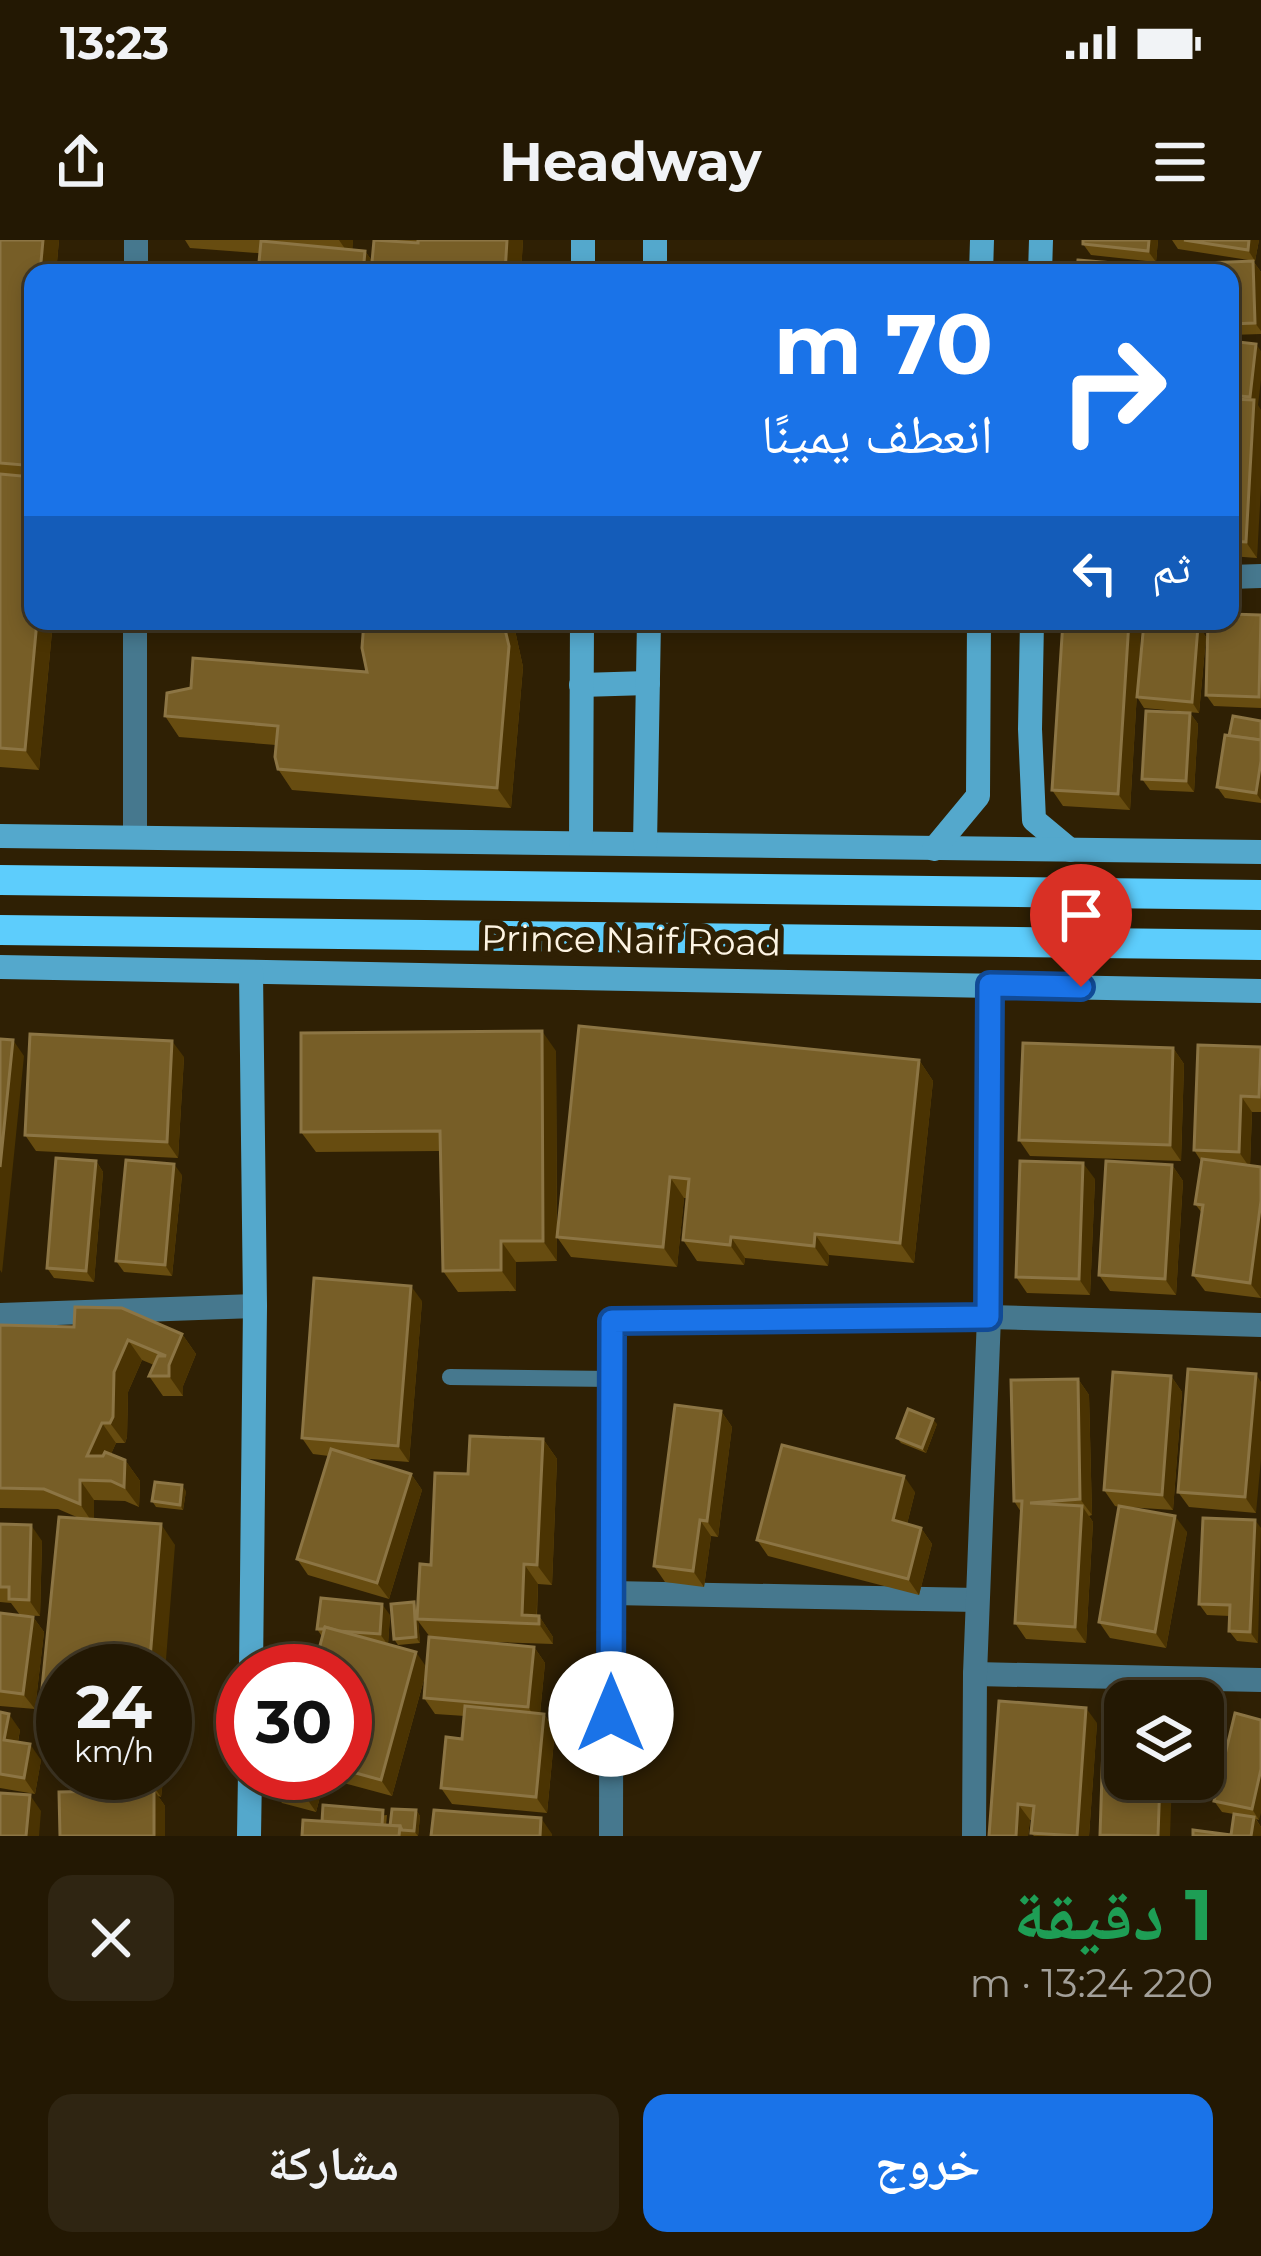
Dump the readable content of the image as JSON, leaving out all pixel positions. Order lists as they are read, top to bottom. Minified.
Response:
{"streets":{"main road":["Prince Naif Road"]},"page":{"status":"13:23","header":"Headway","turn":["70 m","انعطف يمينًا"],"then":"ثم","speed":"24 km/h","limit":"30","heading":["1 دقيقة","220 m · 13:24"],"buttons":["خروج","مشاركة"]}}
